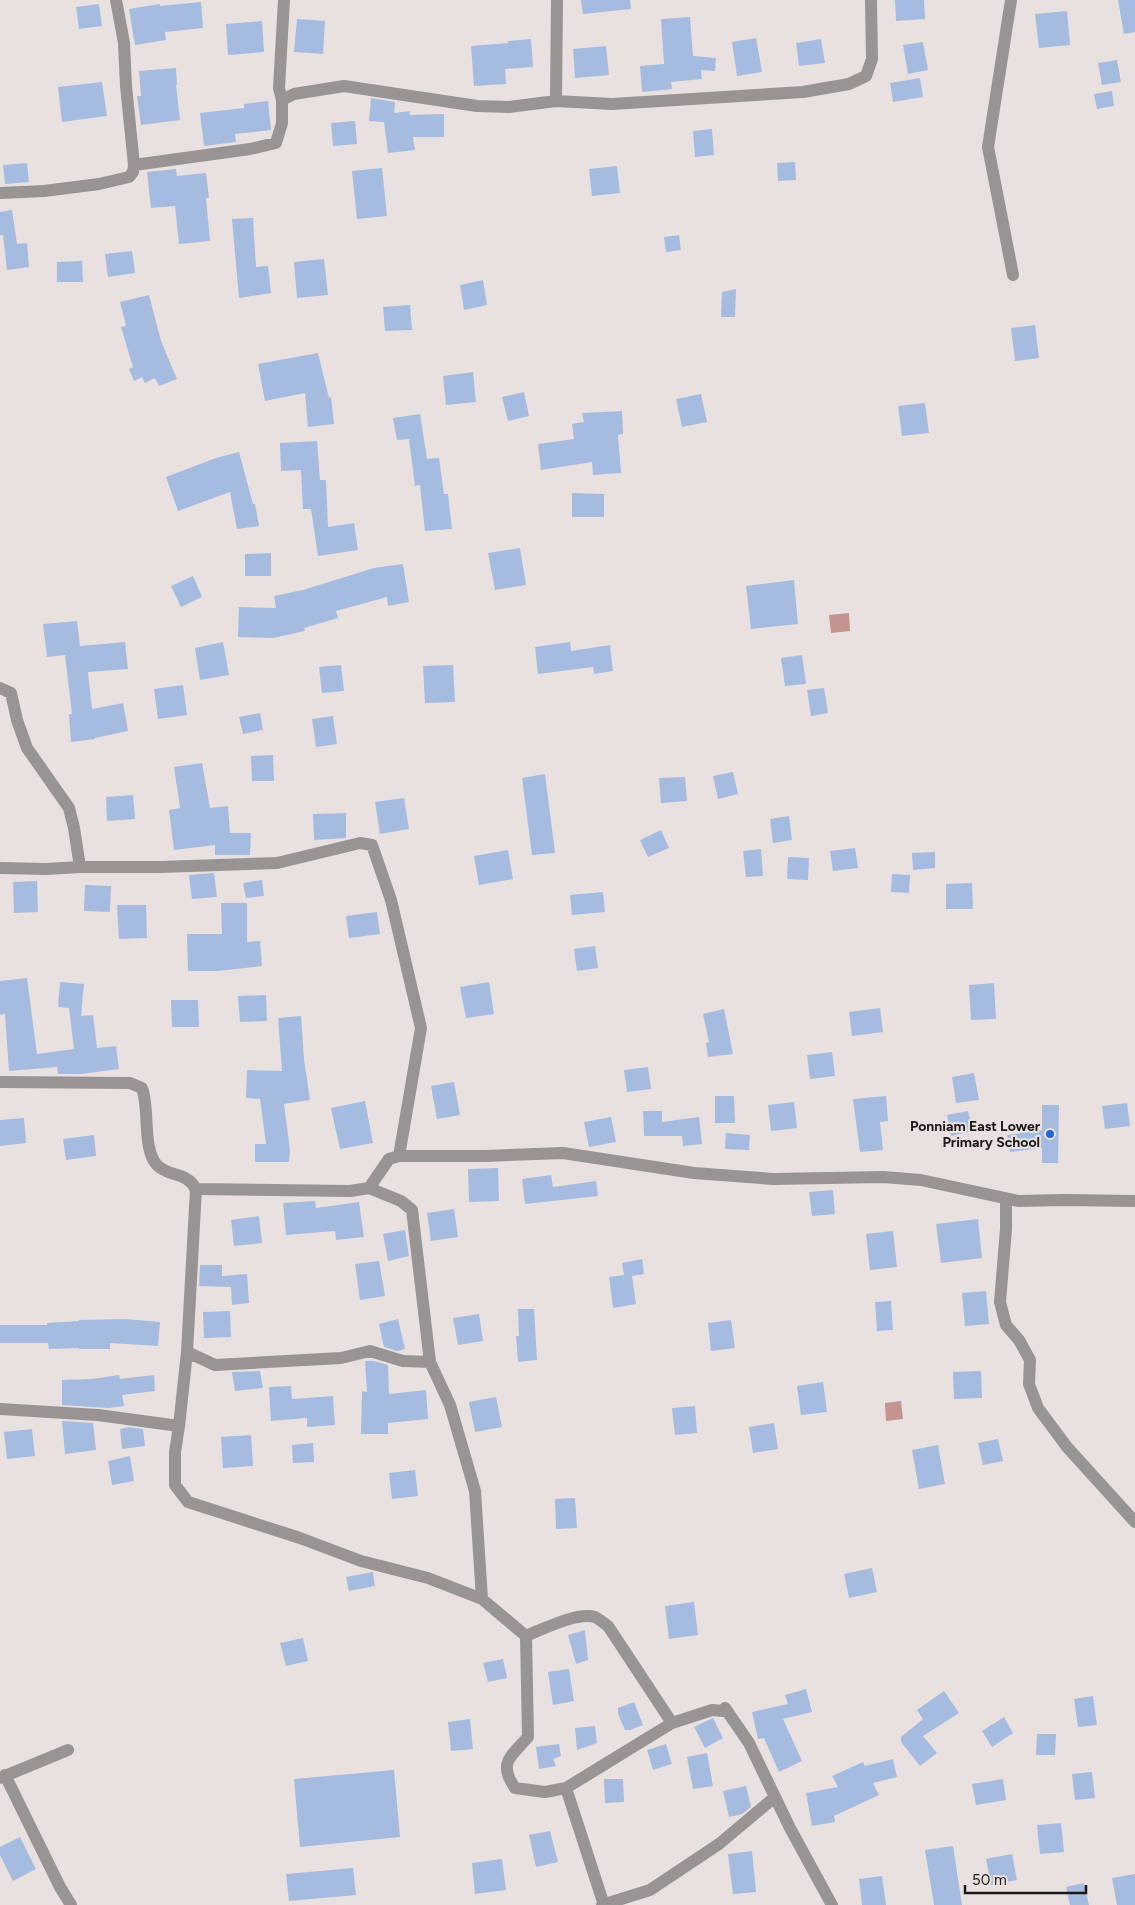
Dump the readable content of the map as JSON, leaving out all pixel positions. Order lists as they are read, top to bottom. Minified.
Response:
{"places":["Ponniam East Lower Primary School"],"scale_bar":"50 m"}
